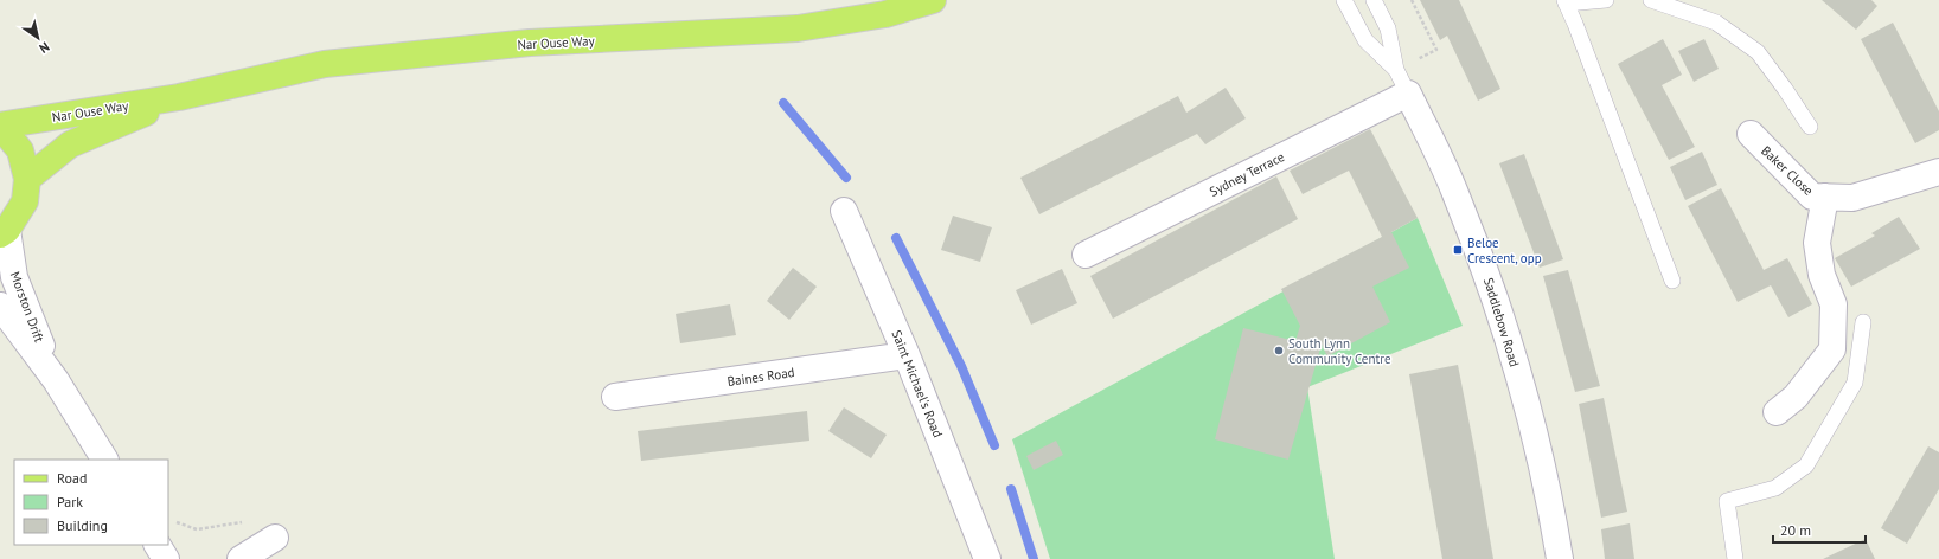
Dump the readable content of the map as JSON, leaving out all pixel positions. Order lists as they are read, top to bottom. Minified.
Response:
{"streets":{"main road":["Nar Ouse Way"],"street":["Baker Close","Sydney Terrace","Morston Drift","Saddlebow Road","Baines Road","Saint Michael's Road"]},"crossings":[["Sydney Terrace","Saddlebow Road"],["Baines Road","Saint Michael's Road"]],"places":{"transit":["Beloe Crescent, opp"],"other":["South Lynn Community Centre"]},"legend":["Road","Park","Building"],"scale_bar":"20 m","north":"bottom right"}
